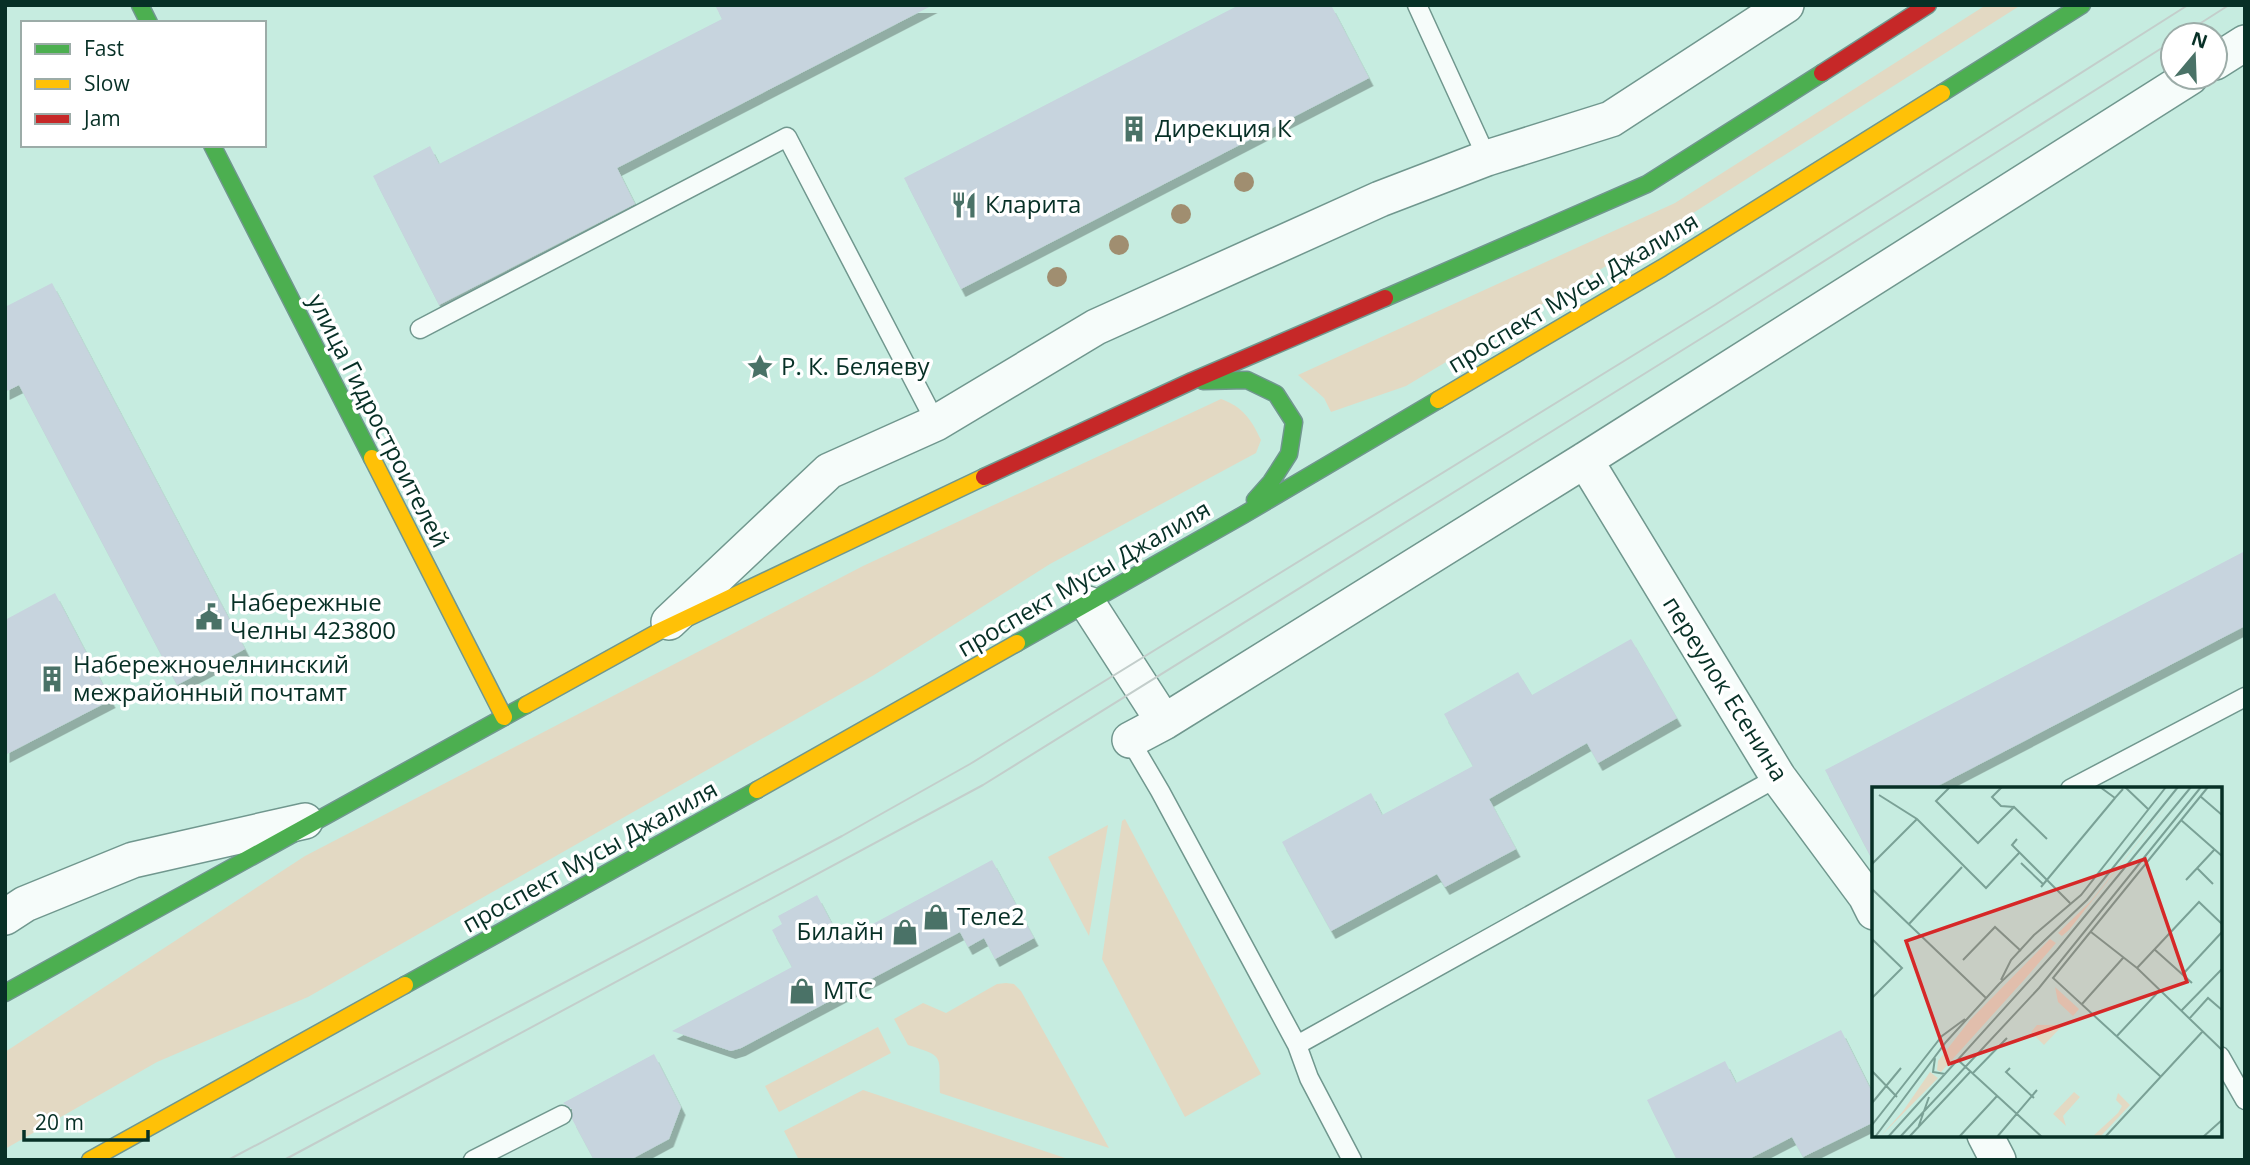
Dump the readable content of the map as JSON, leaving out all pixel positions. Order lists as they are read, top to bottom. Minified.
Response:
{"streets":{"main road":["проспект Мусы Джалиля","улица Гидростроителей"],"street":["переулок Есенина"]},"places":{"building":["Дирекция К","Набережночелнинский межрайонный почтамт"],"restaurant":["Кларита"],"place":["Р. К. Беляеву"],"public building":["Набережные Челны 423800"],"shop":["Теле2","Билайн","МТС"]},"legend":["Fast","Slow","Jam"],"scale_bar":"20 m","north":"top"}
